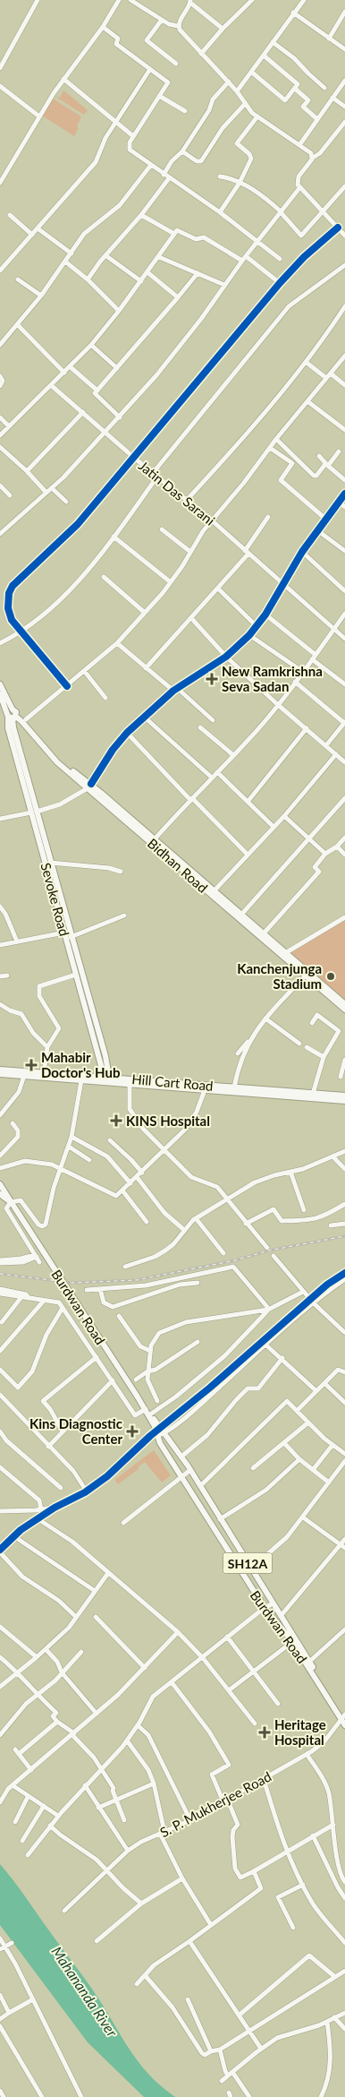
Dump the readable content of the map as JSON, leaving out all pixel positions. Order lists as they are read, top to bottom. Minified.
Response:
{"streets":{"main road":["Bidhan Road","Sevoke Road","Hill Cart Road","Burdwan Road","SH12A"],"street":["Jatin Das Sarani","S. P. Mukherjee Road"]},"crossings":[["Bidhan Road","Sevoke Road"],["Sevoke Road","Hill Cart Road"],["Burdwan Road","S. P. Mukherjee Road"]],"water":["Mahananda River"],"places":{"health":["New Ramkrishna Seva Sadan","Mahabir Doctor's Hub","KINS Hospital","Kins Diagnostic Center","Heritage Hospital"],"other":["Kanchenjunga Stadium"]}}
